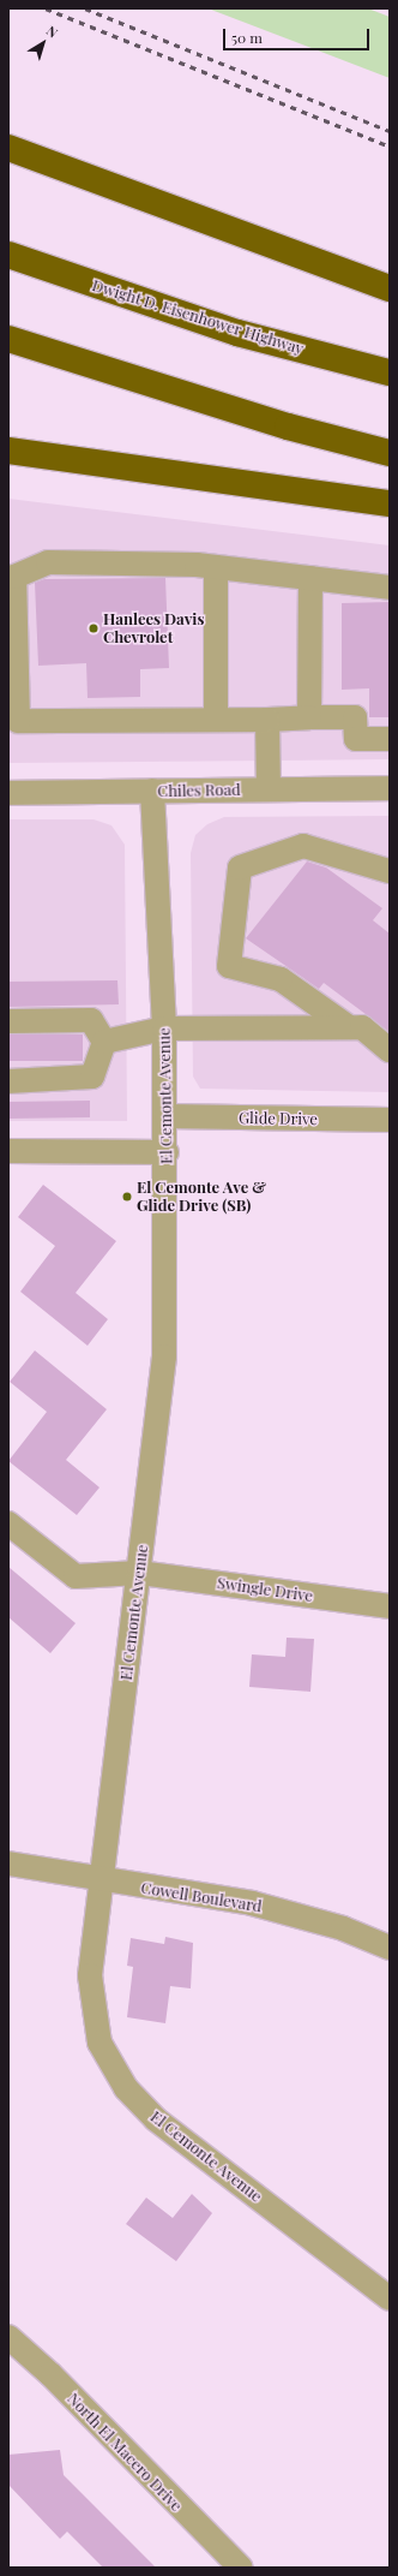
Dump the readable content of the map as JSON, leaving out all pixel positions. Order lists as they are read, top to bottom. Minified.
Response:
{"streets":{"highway":["Dwight D. Eisenhower Highway"],"street":["Chiles Road","El Cemonte Avenue","Glide Drive","Swingle Drive","Cowell Boulevard","North El Macero Drive"]},"crossings":[["Chiles Road","El Cemonte Avenue"],["El Cemonte Avenue","Glide Drive"],["El Cemonte Avenue","Swingle Drive"],["El Cemonte Avenue","Cowell Boulevard"]],"places":["Hanlees Davis Chevrolet","El Cemonte Ave & Glide Drive (SB)"],"scale_bar":"50 m","north":"top right"}
